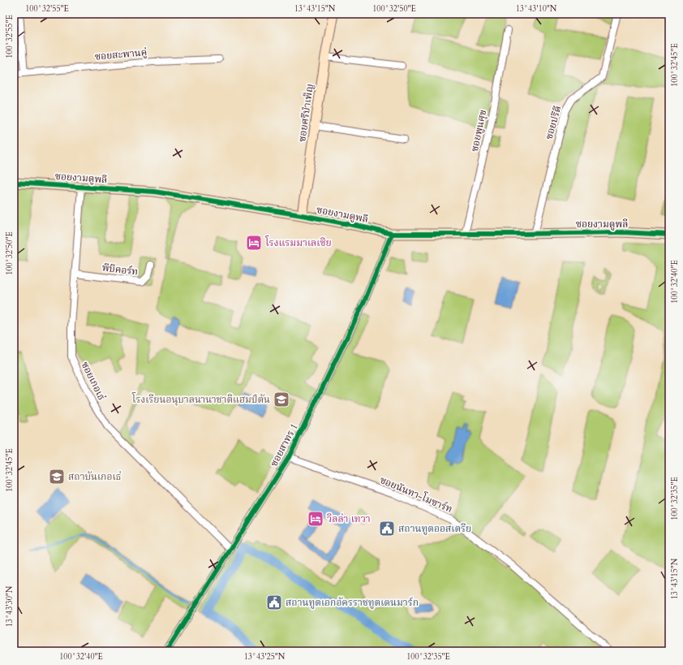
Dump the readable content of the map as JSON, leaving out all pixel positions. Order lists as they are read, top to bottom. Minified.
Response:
{"streets":{"street":["ซอยสะพานคู่","ซอยศรีบำเพ็ญ","ซอยปรีดี","ซอยพูนศุข","ซอยงามดูพลี","พีบีคอร์ท","ซอยเกอเธ่","ซอยสาทร 1","ซอยนันทา-โมซาร์ท"]},"crossings":[["ซอยศรีบำเพ็ญ","ซอยงามดูพลี"],["ซอยปรีดี","ซอยงามดูพลี"],["ซอยพูนศุข","ซอยงามดูพลี"],["ซอยงามดูพลี","ซอยเกอเธ่"],["ซอยงามดูพลี","ซอยสาทร 1"],["พีบีคอร์ท","ซอยเกอเธ่"],["ซอยเกอเธ่","ซอยสาทร 1"],["ซอยสาทร 1","ซอยนันทา-โมซาร์ท"]],"places":{"hotel":["โรงแรมมาเลเซีย","วิลล่า เทวา"],"school or university":["โรงเรียนอนุบาลนานาชาติแฮมป์ตัน","สถาบันเกอเธ่"],"public building":["สถานทูตออสเตรีย","สถานทูตเอกอัครราชทูตเดนมาร์ก"]},"coordinates":["100°32'55\"E","13°43'15\"N","100°32'50\"E","13°43'10\"N","100°32'45\"E","100°32'40\"E","100°32'35\"E","13°43'30\"N","13°43'25\"N"]}
